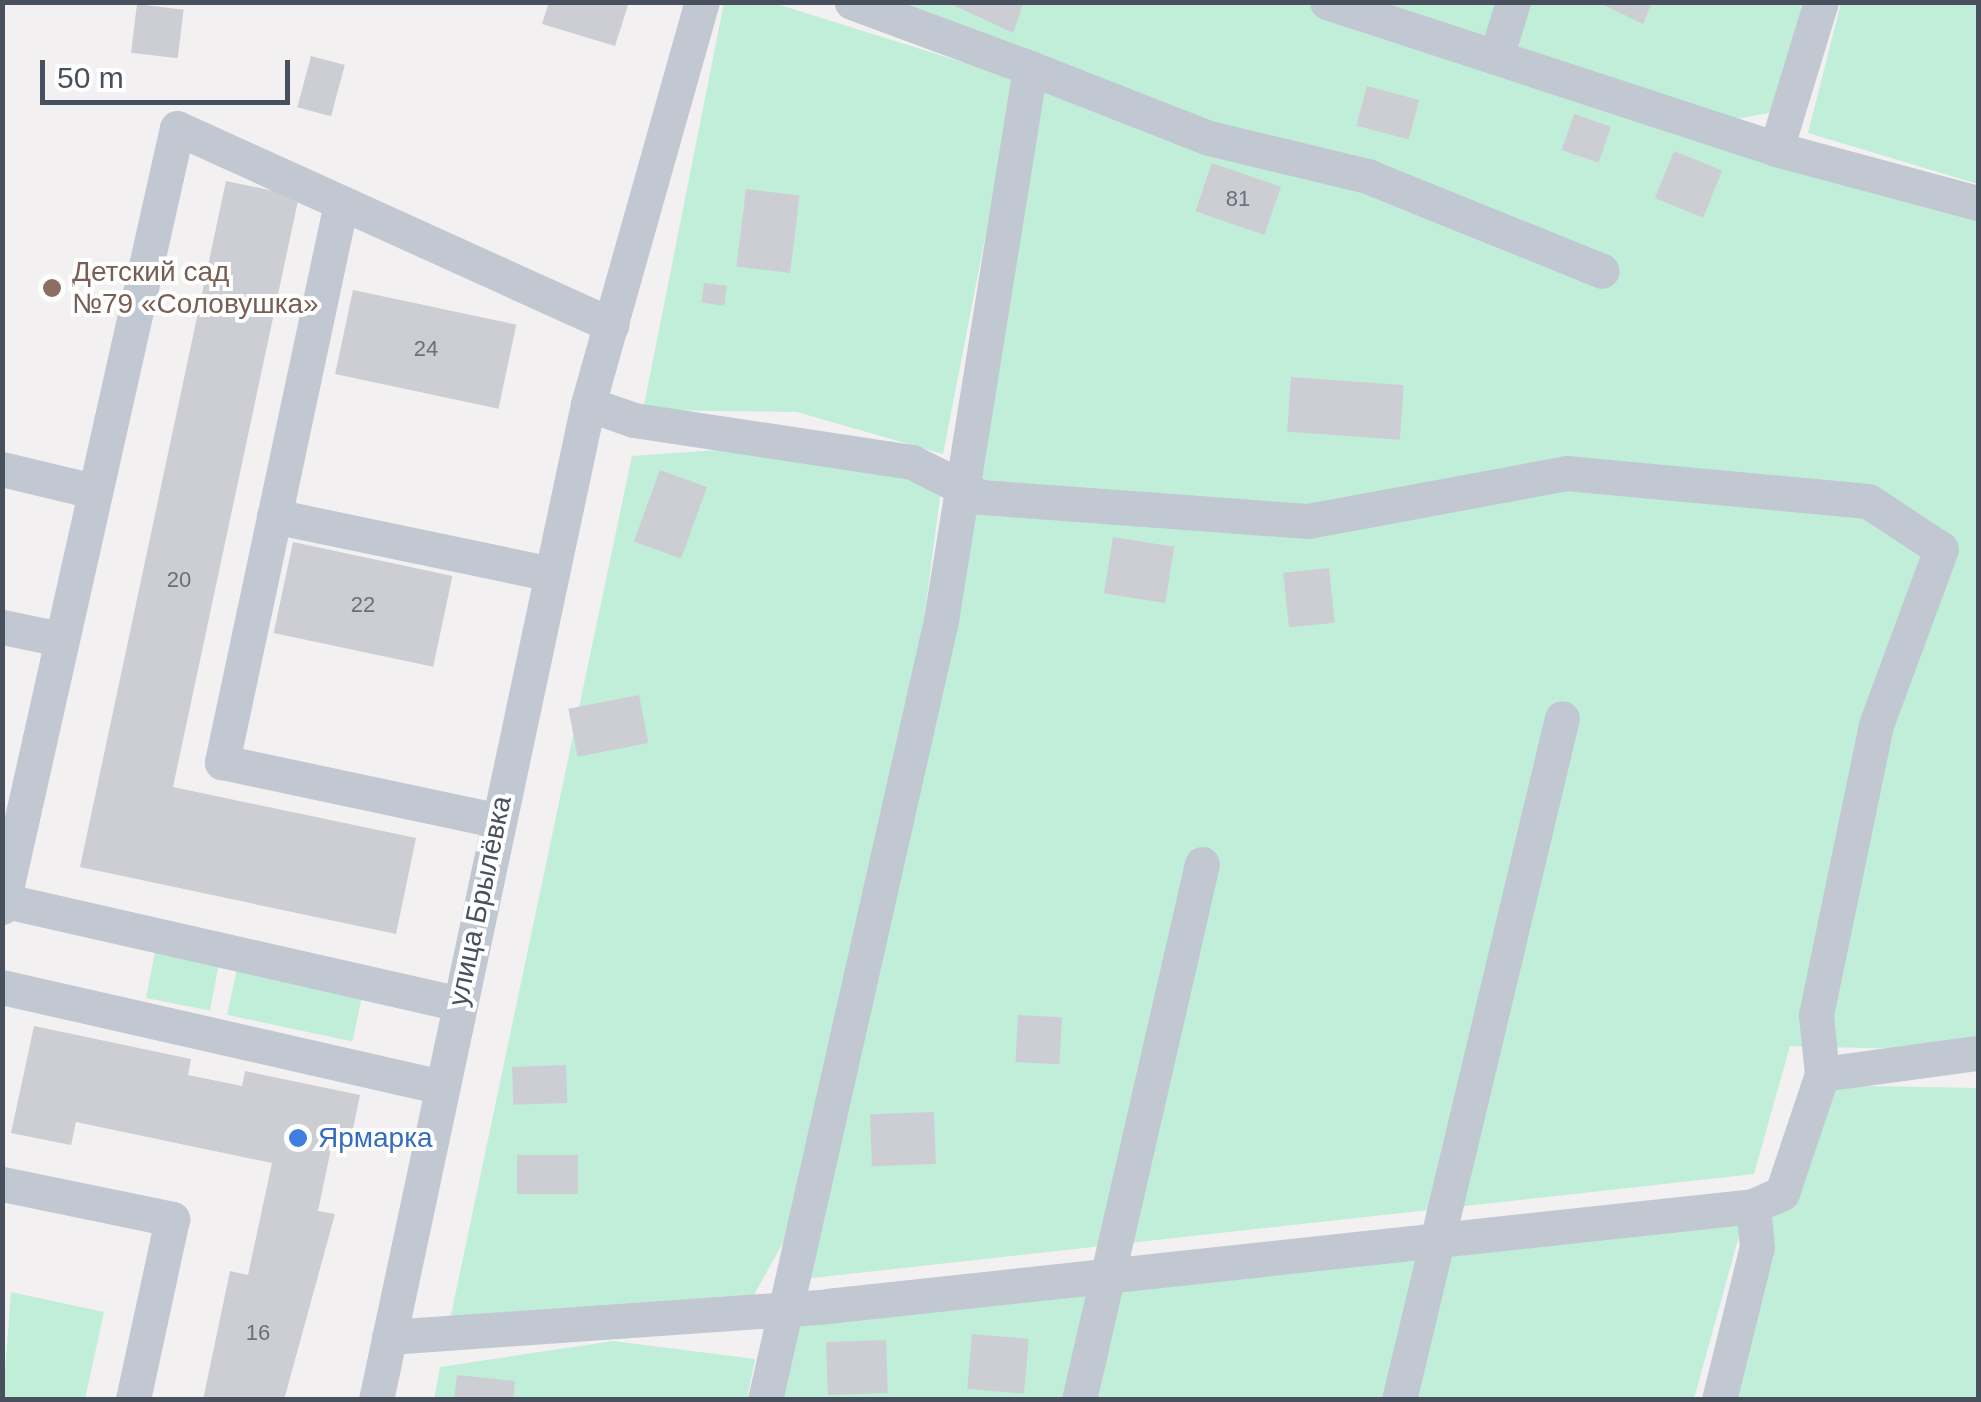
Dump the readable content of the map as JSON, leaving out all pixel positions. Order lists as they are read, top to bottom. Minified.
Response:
{"streets":{"street":["улица Брылёвка"]},"places":["Детский сад №79 «Соловушка»","Ярмарка"],"house_numbers":["81","24","20","22","16"],"scale_bar":"50 m"}
